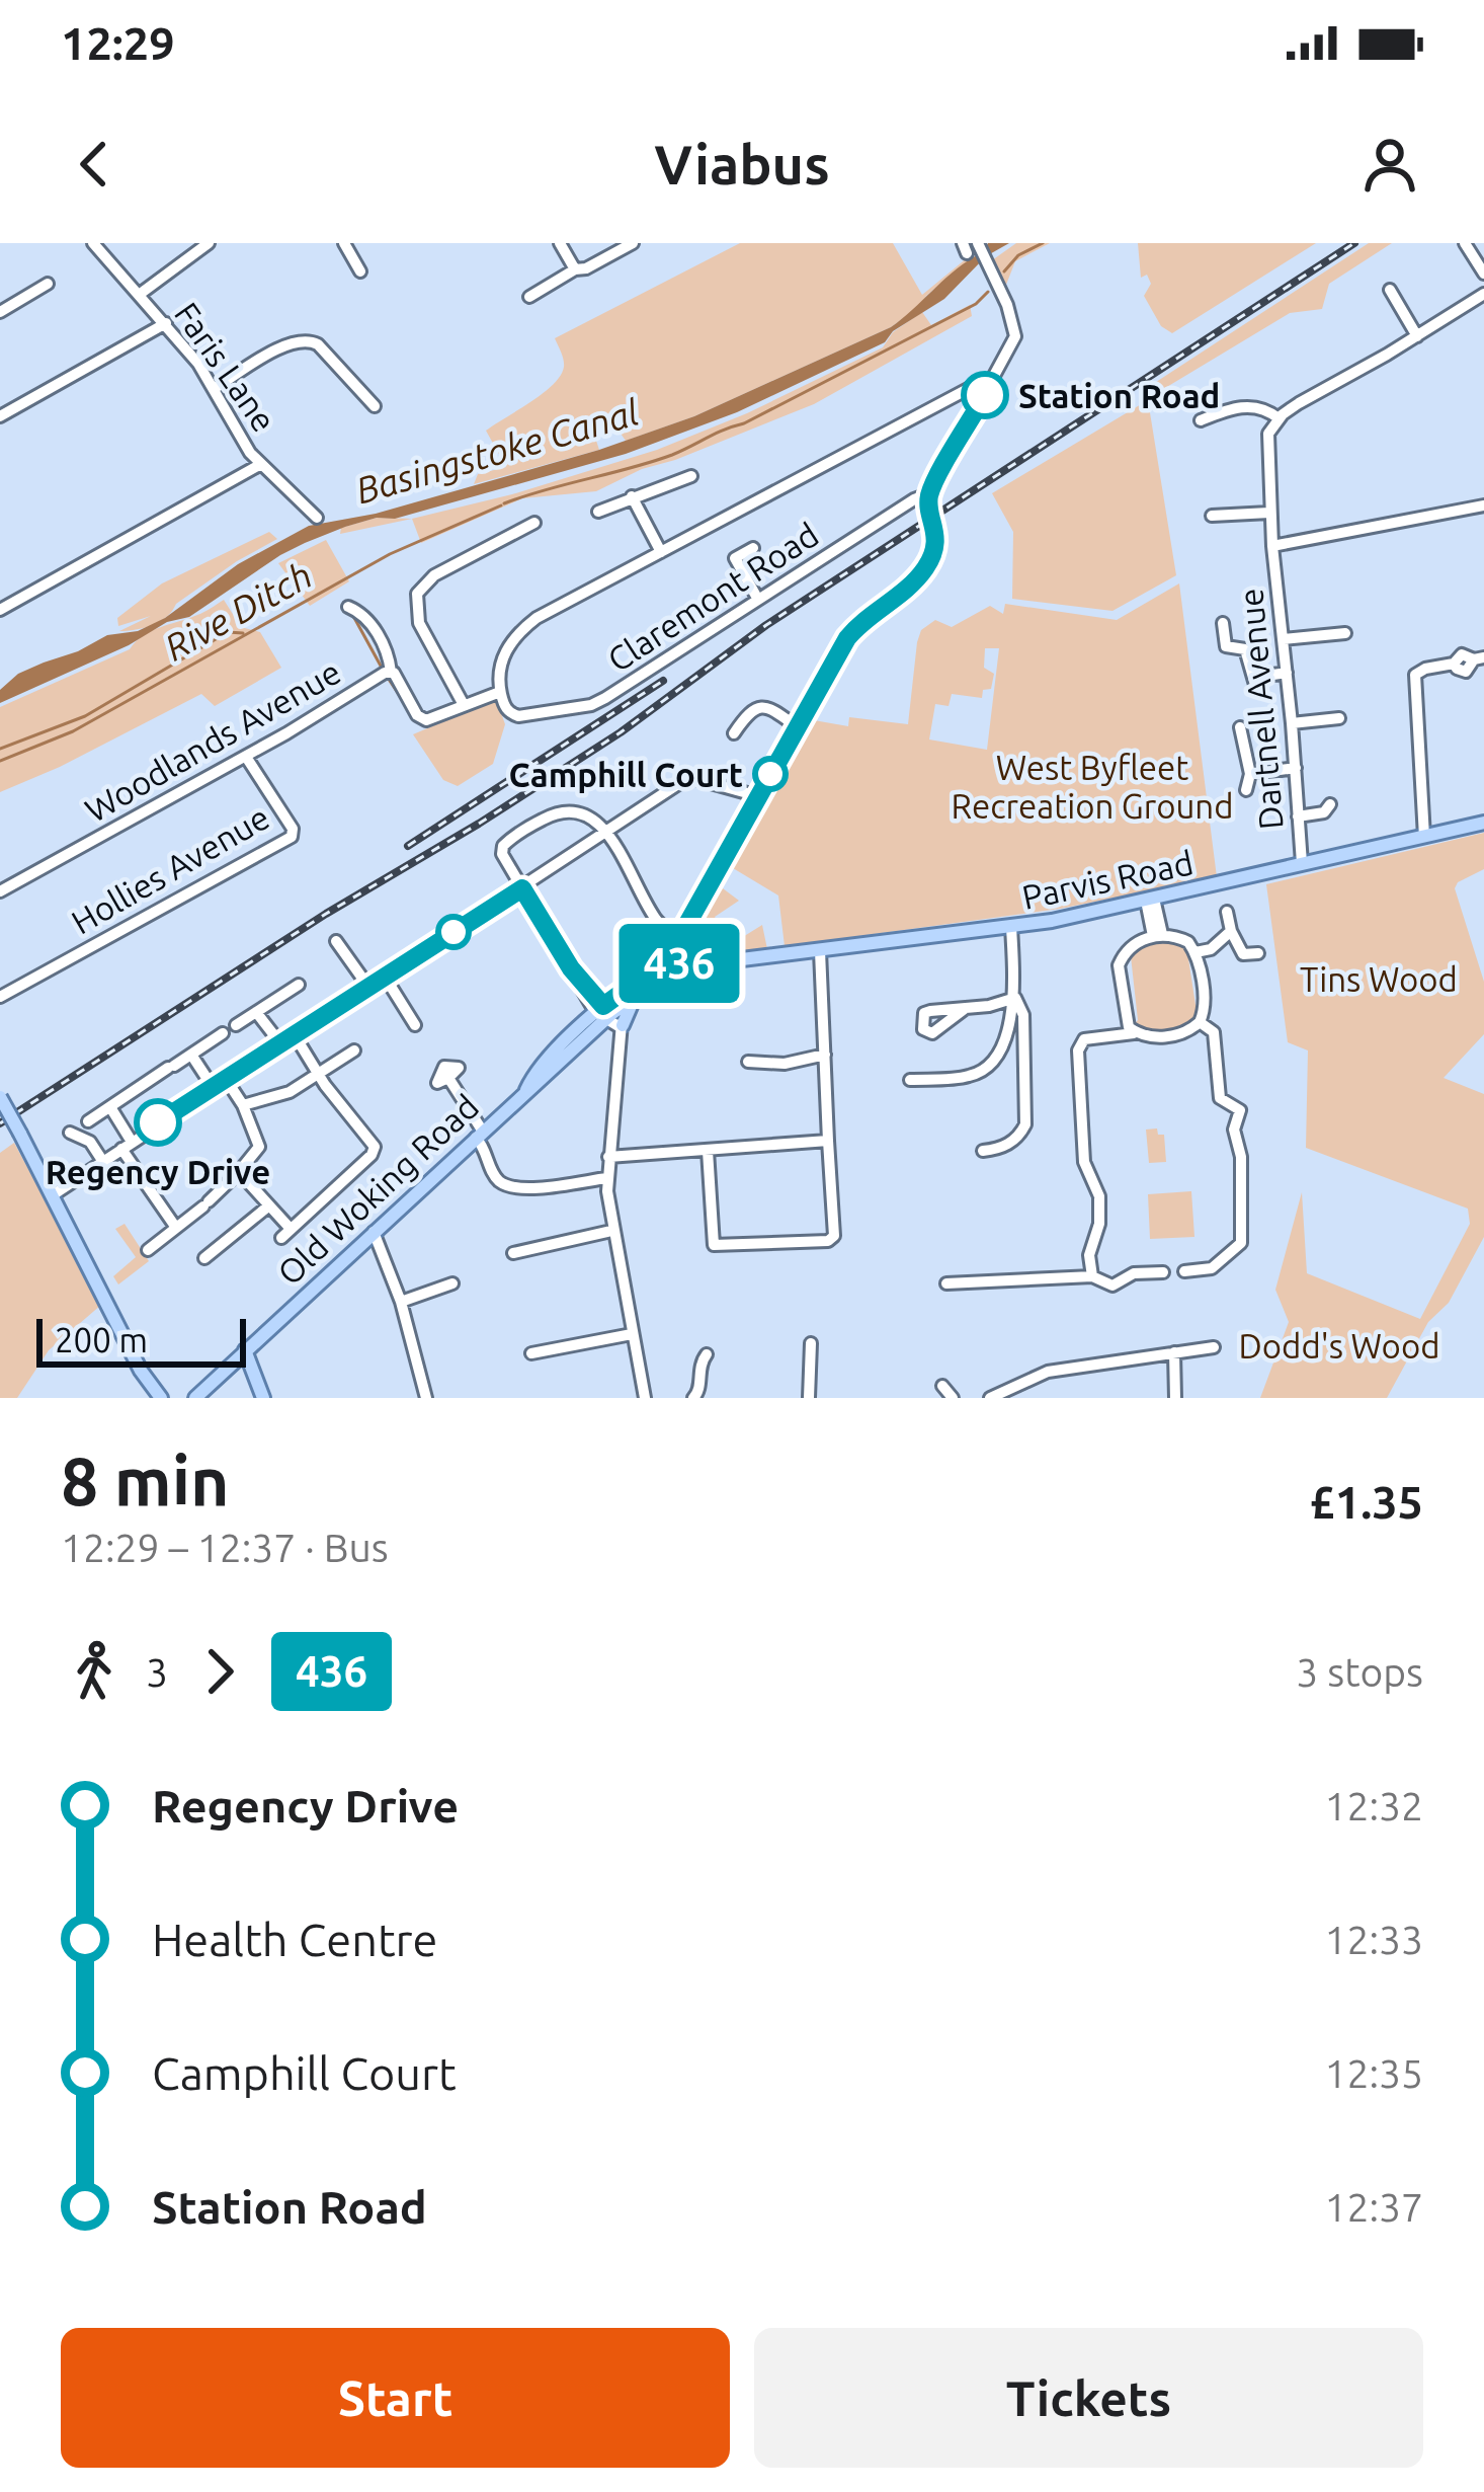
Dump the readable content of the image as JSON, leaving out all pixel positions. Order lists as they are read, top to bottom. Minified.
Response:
{"streets":{"main road":["Parvis Road","Old Woking Road"],"street":["Faris Lane","Claremont Road","Dartnell Avenue","Woodlands Avenue","Hollies Avenue"]},"crossings":[["Claremont Road","Woodlands Avenue"],["Dartnell Avenue","Parvis Road"],["Woodlands Avenue","Hollies Avenue"],["Parvis Road","Old Woking Road"]],"water":["Basingstoke Canal","Rive Ditch"],"parks":["West Byfleet Recreation Ground","Tins Wood","Dodd's Wood"],"places":["Station Road","Camphill Court","Regency Drive"],"lines":["bus line 436"],"scale_bar":"200 m","page":{"status":"12:29","header":"Viabus","on_map":"436","scale":"200 m","heading":["8 min","12:29 – 12:37 · Bus","£1.35"],"legs":["3","436","3 stops"],"list":[{"name":"Regency Drive","value":"12:32"},{"name":"Health Centre","value":"12:33"},{"name":"Camphill Court","value":"12:35"},{"name":"Station Road","value":"12:37"}],"buttons":["Start","Tickets"]}}
